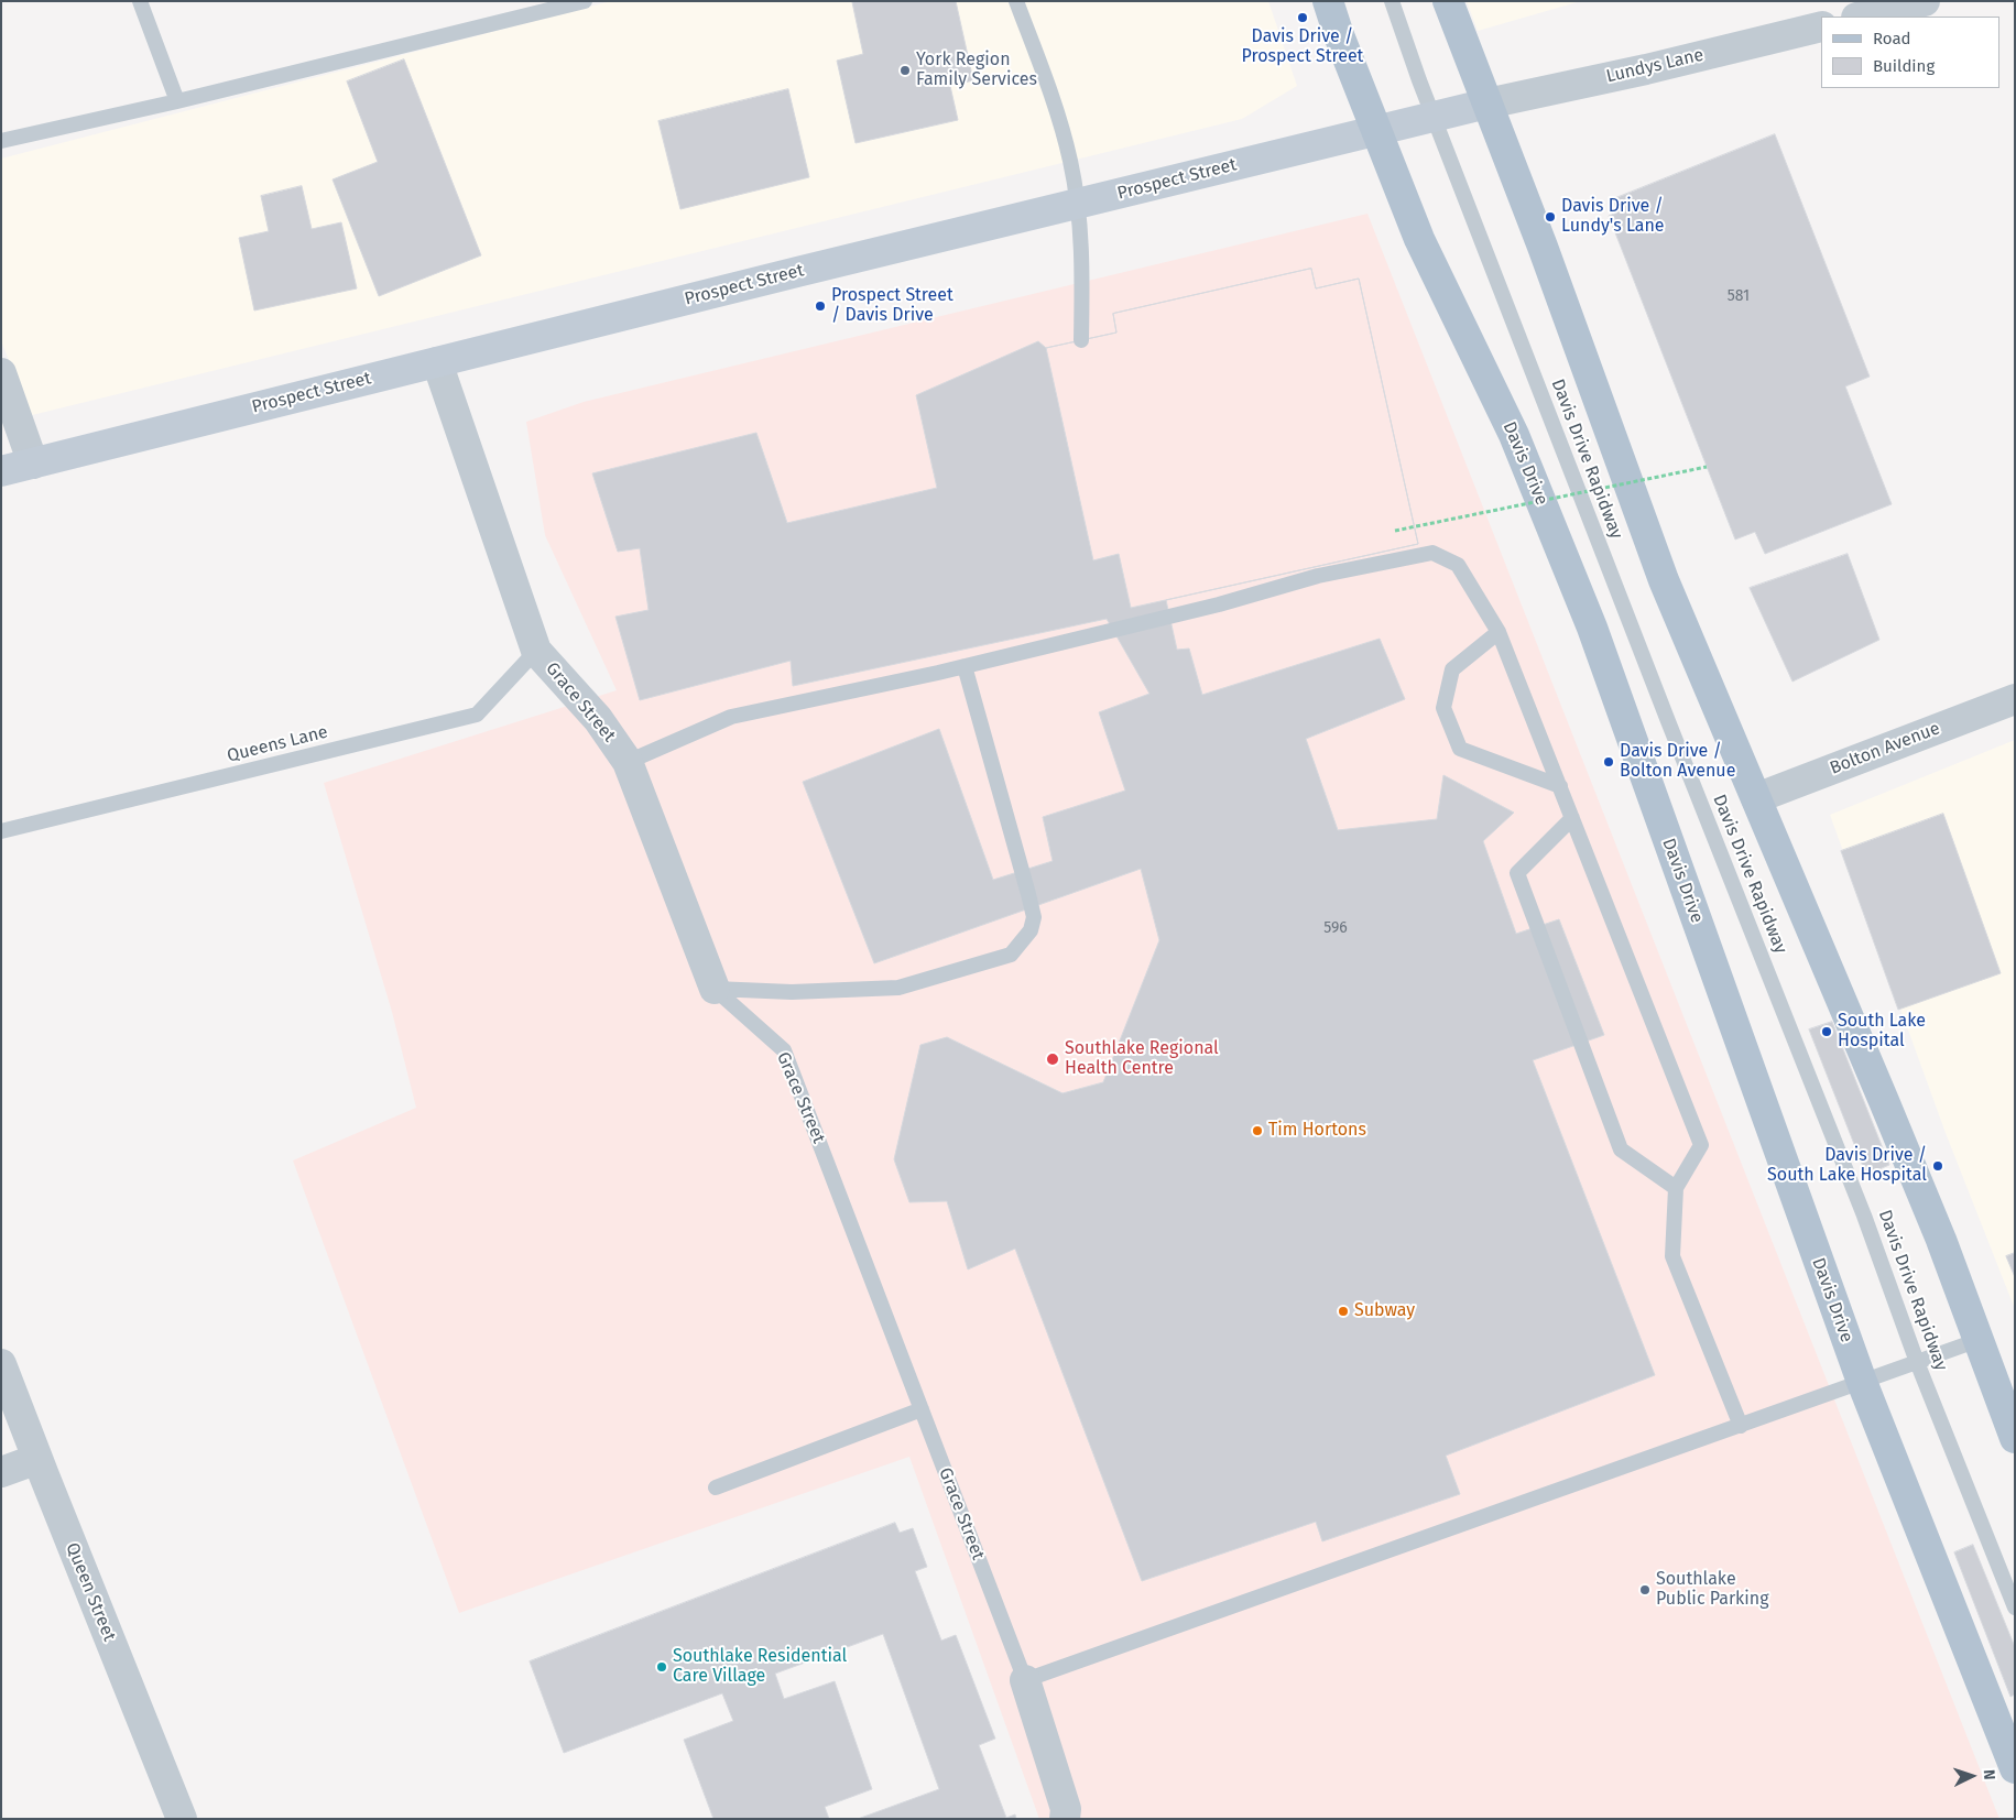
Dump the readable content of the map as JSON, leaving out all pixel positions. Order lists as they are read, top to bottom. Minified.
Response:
{"streets":{"main road":["Prospect Street","Davis Drive"],"street":["Lundys Lane","Grace Street","Bolton Avenue","Queen Street"],"lane":["Davis Drive Rapidway","Queens Lane"]},"crossings":[["Lundys Lane","Prospect Street"],["Prospect Street","Davis Drive Rapidway"],["Prospect Street","Davis Drive"],["Prospect Street","Grace Street"],["Grace Street","Queens Lane"]],"places":["Davis Drive / Prospect Street","York Region Family Services","Davis Drive / Lundy's Lane","Prospect Street / Davis Drive","Davis Drive / Bolton Avenue","South Lake Hospital","Southlake Regional Health Centre","Tim Hortons","Davis Drive / South Lake Hospital","Subway","Southlake Public Parking","Southlake Residential Care Village"],"house_numbers":["581","596"],"legend":["Road","Building"],"north":"right"}
